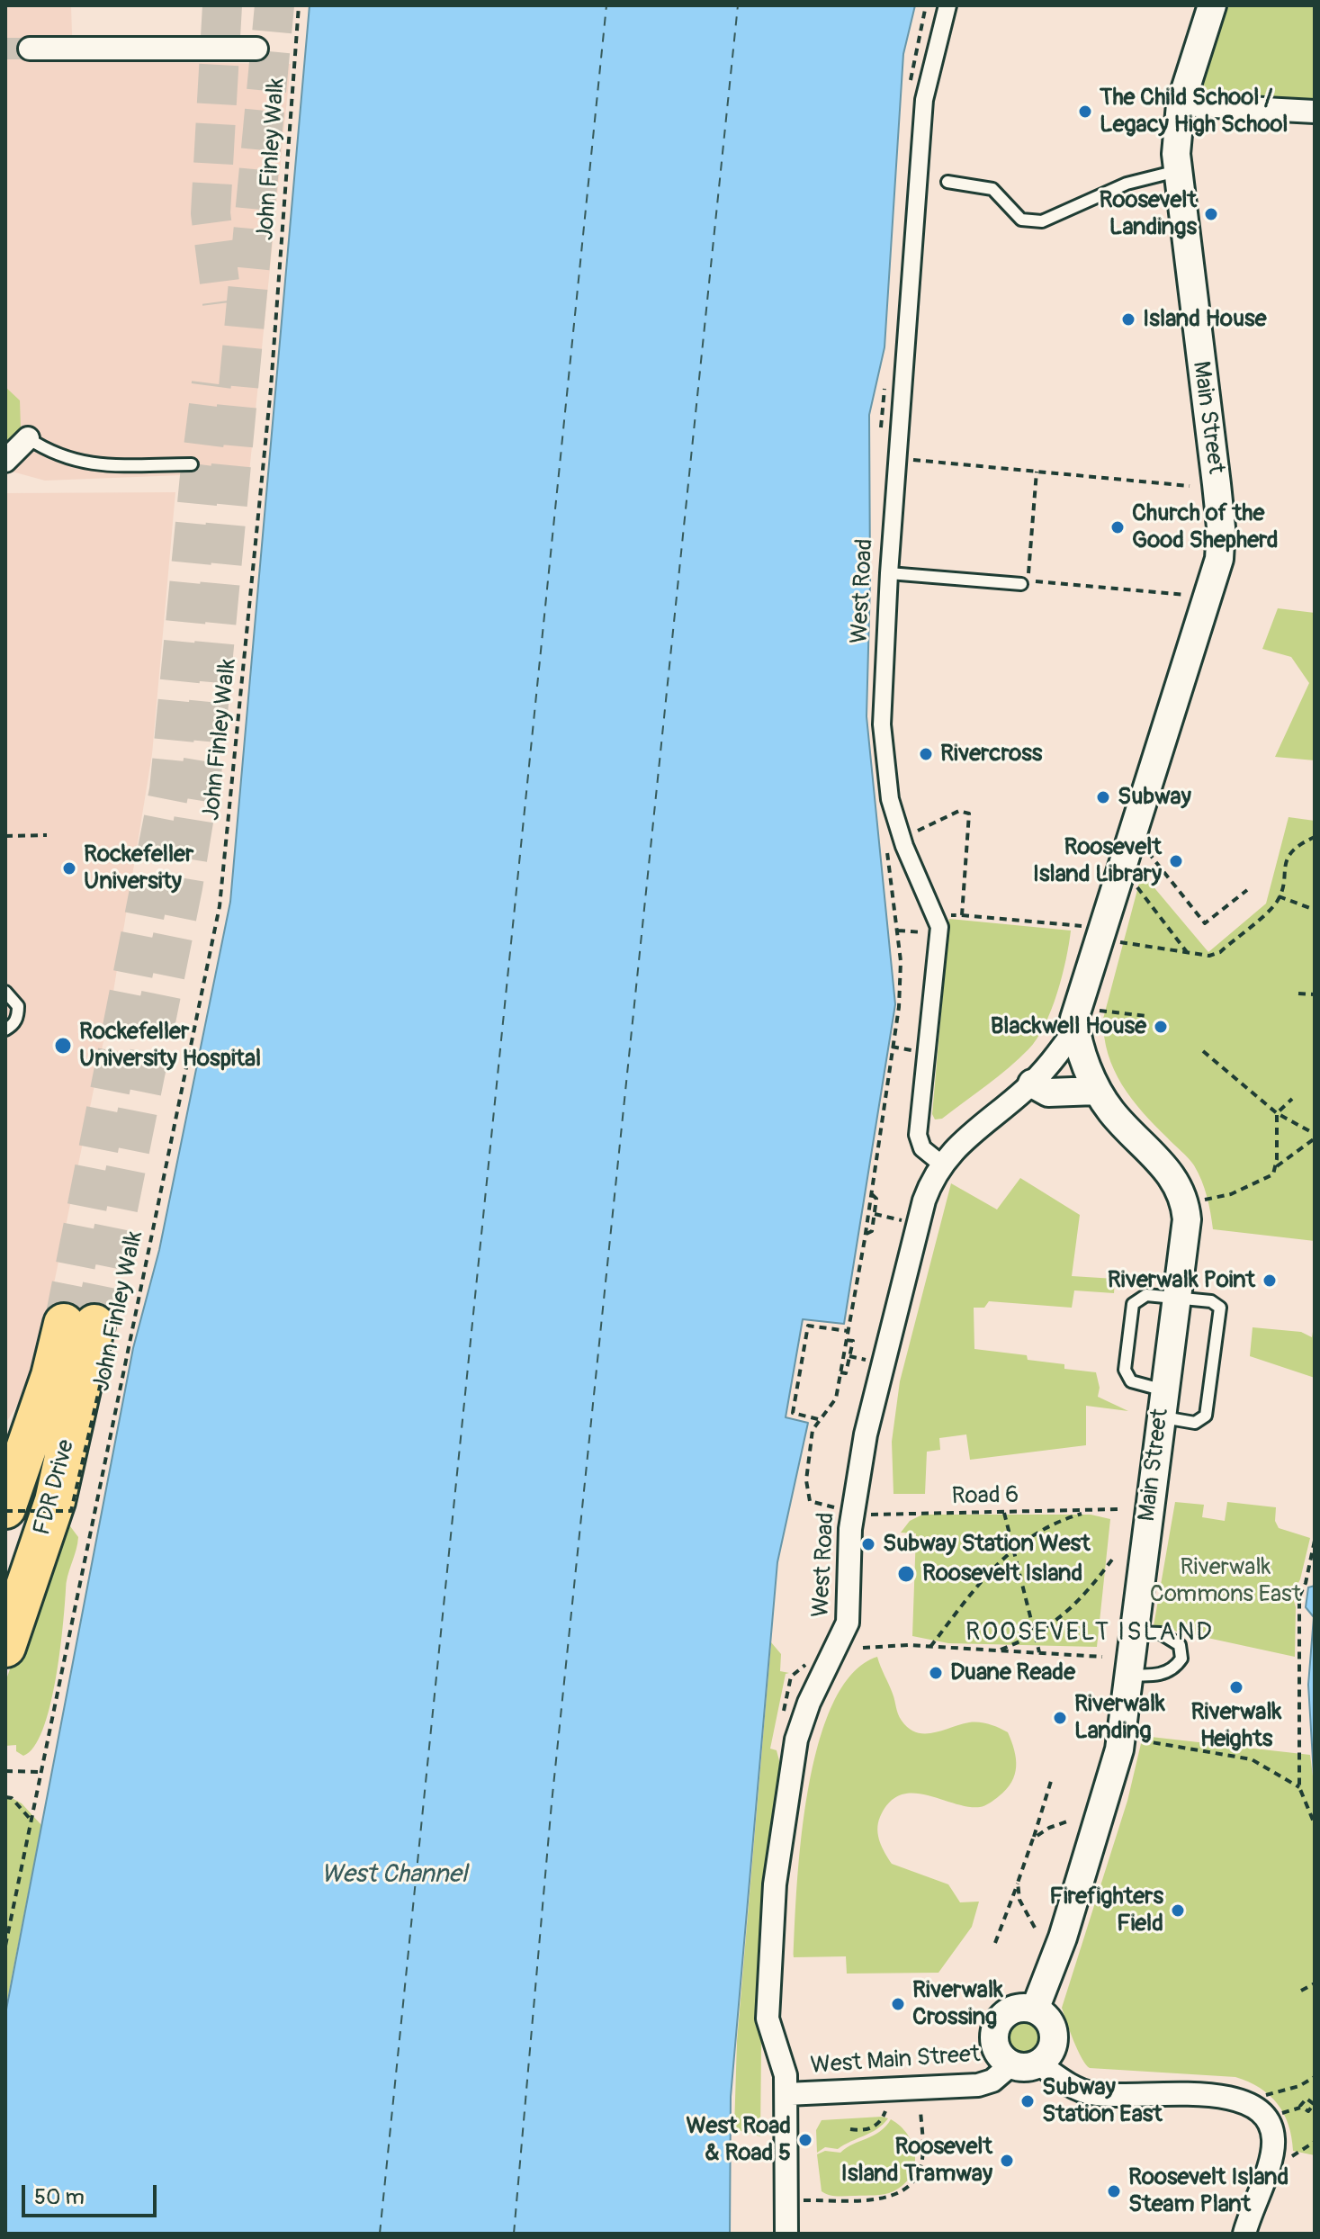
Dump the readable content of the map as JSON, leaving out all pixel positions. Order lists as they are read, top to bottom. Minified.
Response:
{"streets":{"highway":["FDR Drive"],"street":["Main Street","West Road","West Main Street"],"path":["John Finley Walk","Road 6"]},"crossings":[["Main Street","West Road"],["Main Street","West Main Street"],["West Road","Road 6"],["West Road","West Main Street"]],"districts":["ROOSEVELT ISLAND"],"water":["West Channel"],"parks":["Riverwalk Commons East"],"places":["The Child School / Legacy High School","Roosevelt Landings","Island House","Church of the Good Shepherd","Rivercross","Subway","Roosevelt Island Library","Rockefeller University","Blackwell House","Rockefeller University Hospital","Riverwalk Point","Subway Station West","Roosevelt Island","Duane Reade","Riverwalk Heights","Riverwalk Landing","Firefighters Field","Riverwalk Crossing","Subway Station East","West Road & Road 5","Roosevelt Island Tramway","Roosevelt Island Steam Plant"],"scale_bar":"50 m"}
